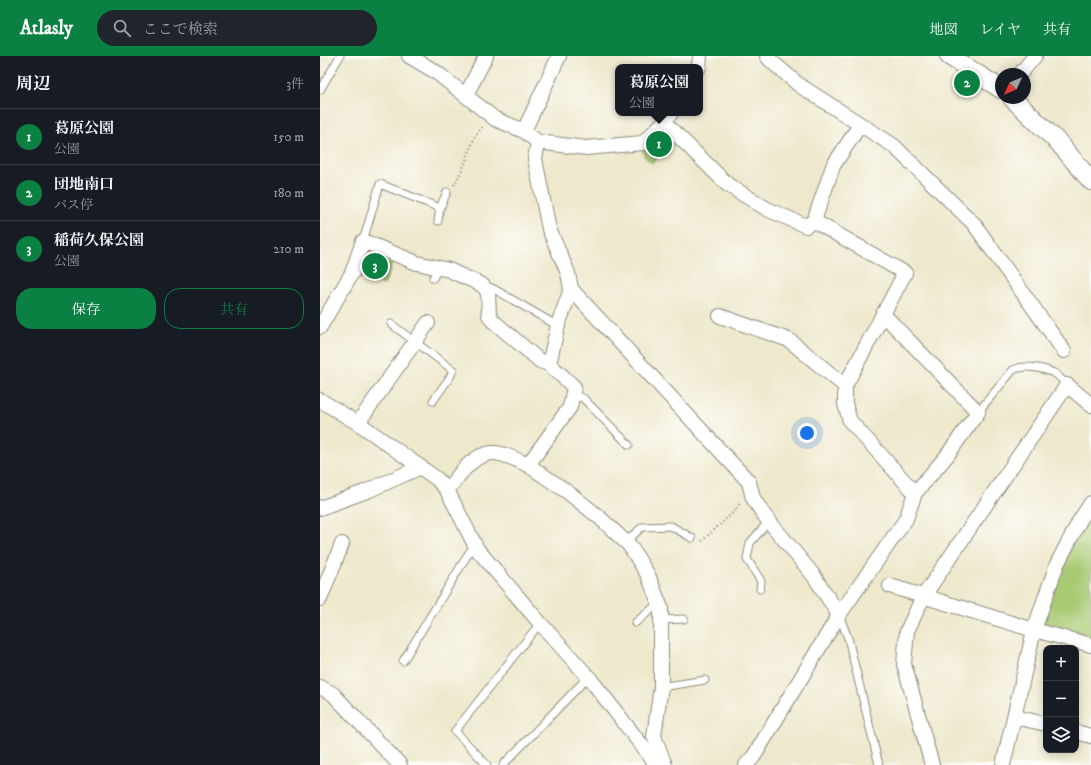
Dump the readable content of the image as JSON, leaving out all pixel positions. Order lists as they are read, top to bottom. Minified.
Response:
{"north":"bottom left","page":{"header":"Atlasly","search":"ここで検索","nav":["地図","レイヤ","共有"],"heading":["周辺","3件"],"popup":["葛原公園","公園"],"pins":["2","1","3"],"list":[{"mark":"1","name":"葛原公園","note":"公園","value":"150 m"},{"mark":"2","name":"団地南口","note":"バス停","value":"180 m"},{"mark":"3","name":"稲荷久保公園","note":"公園","value":"210 m"}],"buttons":["保存","共有"],"map_buttons":["+","−"]}}
